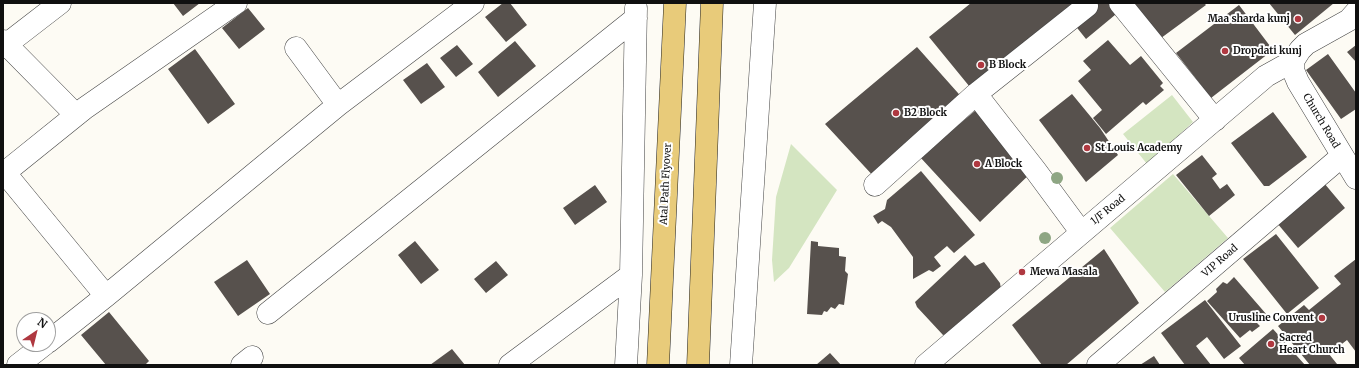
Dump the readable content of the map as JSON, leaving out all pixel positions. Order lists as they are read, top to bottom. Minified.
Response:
{"streets":{"main road":["Atal Path Flyover"],"street":["Church Road","1/F Road","VIP Road"]},"crossings":[["Church Road","1/F Road"],["Church Road","VIP Road"]],"places":["Maa sharda kunj","Dropdati kunj","B Block","B2 Block","St Louis Academy","A Block","Mewa Masala","Urusline Convent","Sacred Heart Church"],"north":"top right"}
